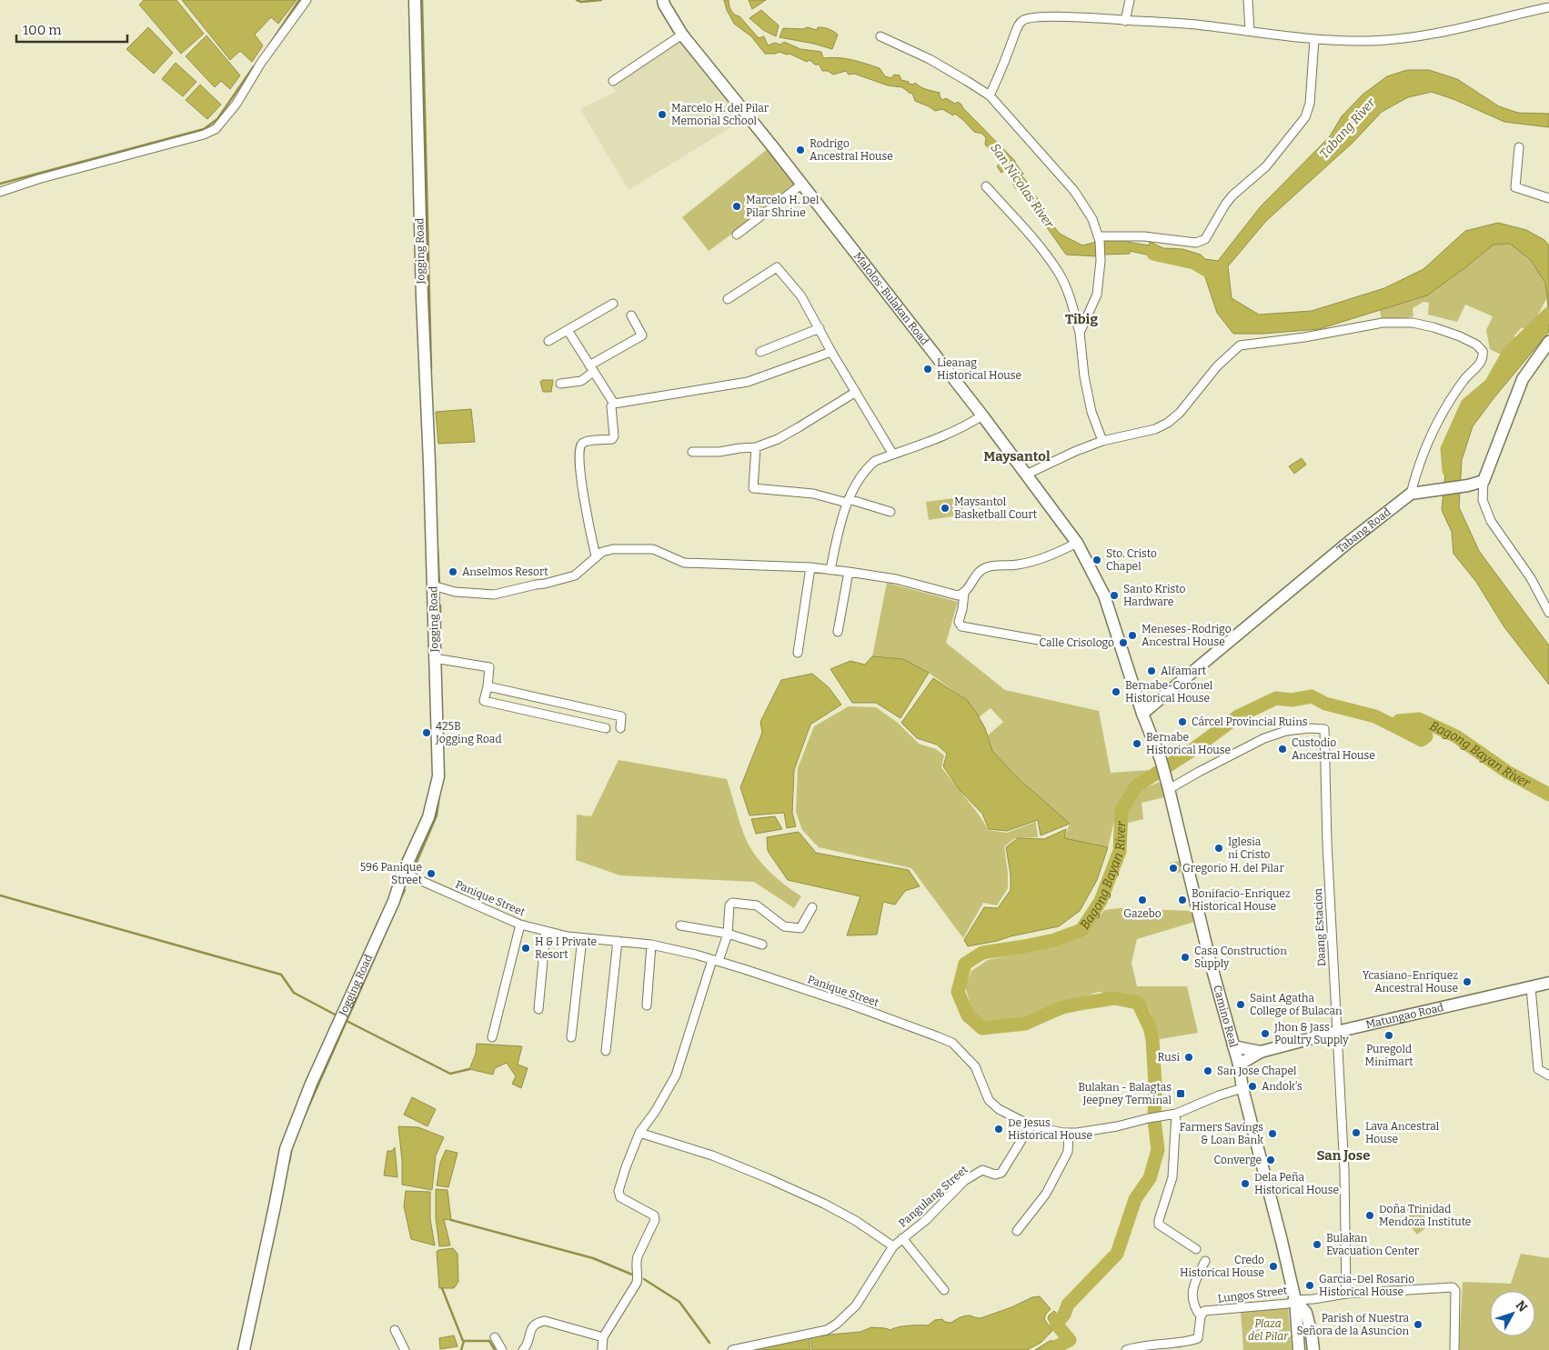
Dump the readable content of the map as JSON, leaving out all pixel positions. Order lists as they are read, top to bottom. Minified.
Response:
{"streets":{"main road":["Jogging Road","Malolos-Bulakan Road","Tabang Road","Camino Real","Matungao Road"],"street":["Panique Street","Daang Estacion","Pangulang Street","Lungos Street"]},"crossings":[["Jogging Road","Panique Street"],["Malolos-Bulakan Road","Tabang Road"],["Malolos-Bulakan Road","Camino Real"],["Panique Street","Camino Real"],["Panique Street","Pangulang Street"],["Daang Estacion","Camino Real"],["Daang Estacion","Matungao Road"],["Daang Estacion","Lungos Street"],["Camino Real","Matungao Road"],["Camino Real","Lungos Street"]],"districts":["Tibig","Maysantol","San Jose"],"water":["Tabang River","San Nicolas River","Bagong Bayan River"],"parks":["Plaza del Pilar"],"places":{"other":["Marcelo H. del Pilar Memorial School","Rodrigo Ancestral House","Marcelo H. Del Pilar Shrine","Lieanag Historical House","Maysantol Basketball Court","Sto. Cristo Chapel","Anselmos Resort","Santo Kristo Hardware","Meneses-Rodrigo Ancestral House","Calle Crisologo","Alfamart","Bernabe-Coronel Historical House","Cárcel Provincial Ruins","425B Jogging Road","Bernabe Historical House","Custodio Ancestral House","Iglesia ni Cristo","Gregorio H. del Pilar","596 Panique Street","Gazebo","Bonifacio-Enriquez Historical House","H & I Private Resort","Casa Construction Supply","Ycasiano-Enriquez Ancestral House","Saint Agatha College of Bulacan","Jhon & Jass Poultry Supply","Puregold Minimart","Rusi","San Jose Chapel","Andok's","De Jesus Historical House","Lava Ancestral House","Farmers Savings & Loan Bank","Converge","Dela Peña Historical House","Doña Trinidad Mendoza Institute","Bulakan Evacuation Center","Credo Historical House","Garcia-Del Rosario Historical House","Parish of Nuestra Señora de la Asuncion"],"transit":["Bulakan - Balagtas Jeepney Terminal"]},"scale_bar":"100 m","north":"top right"}
